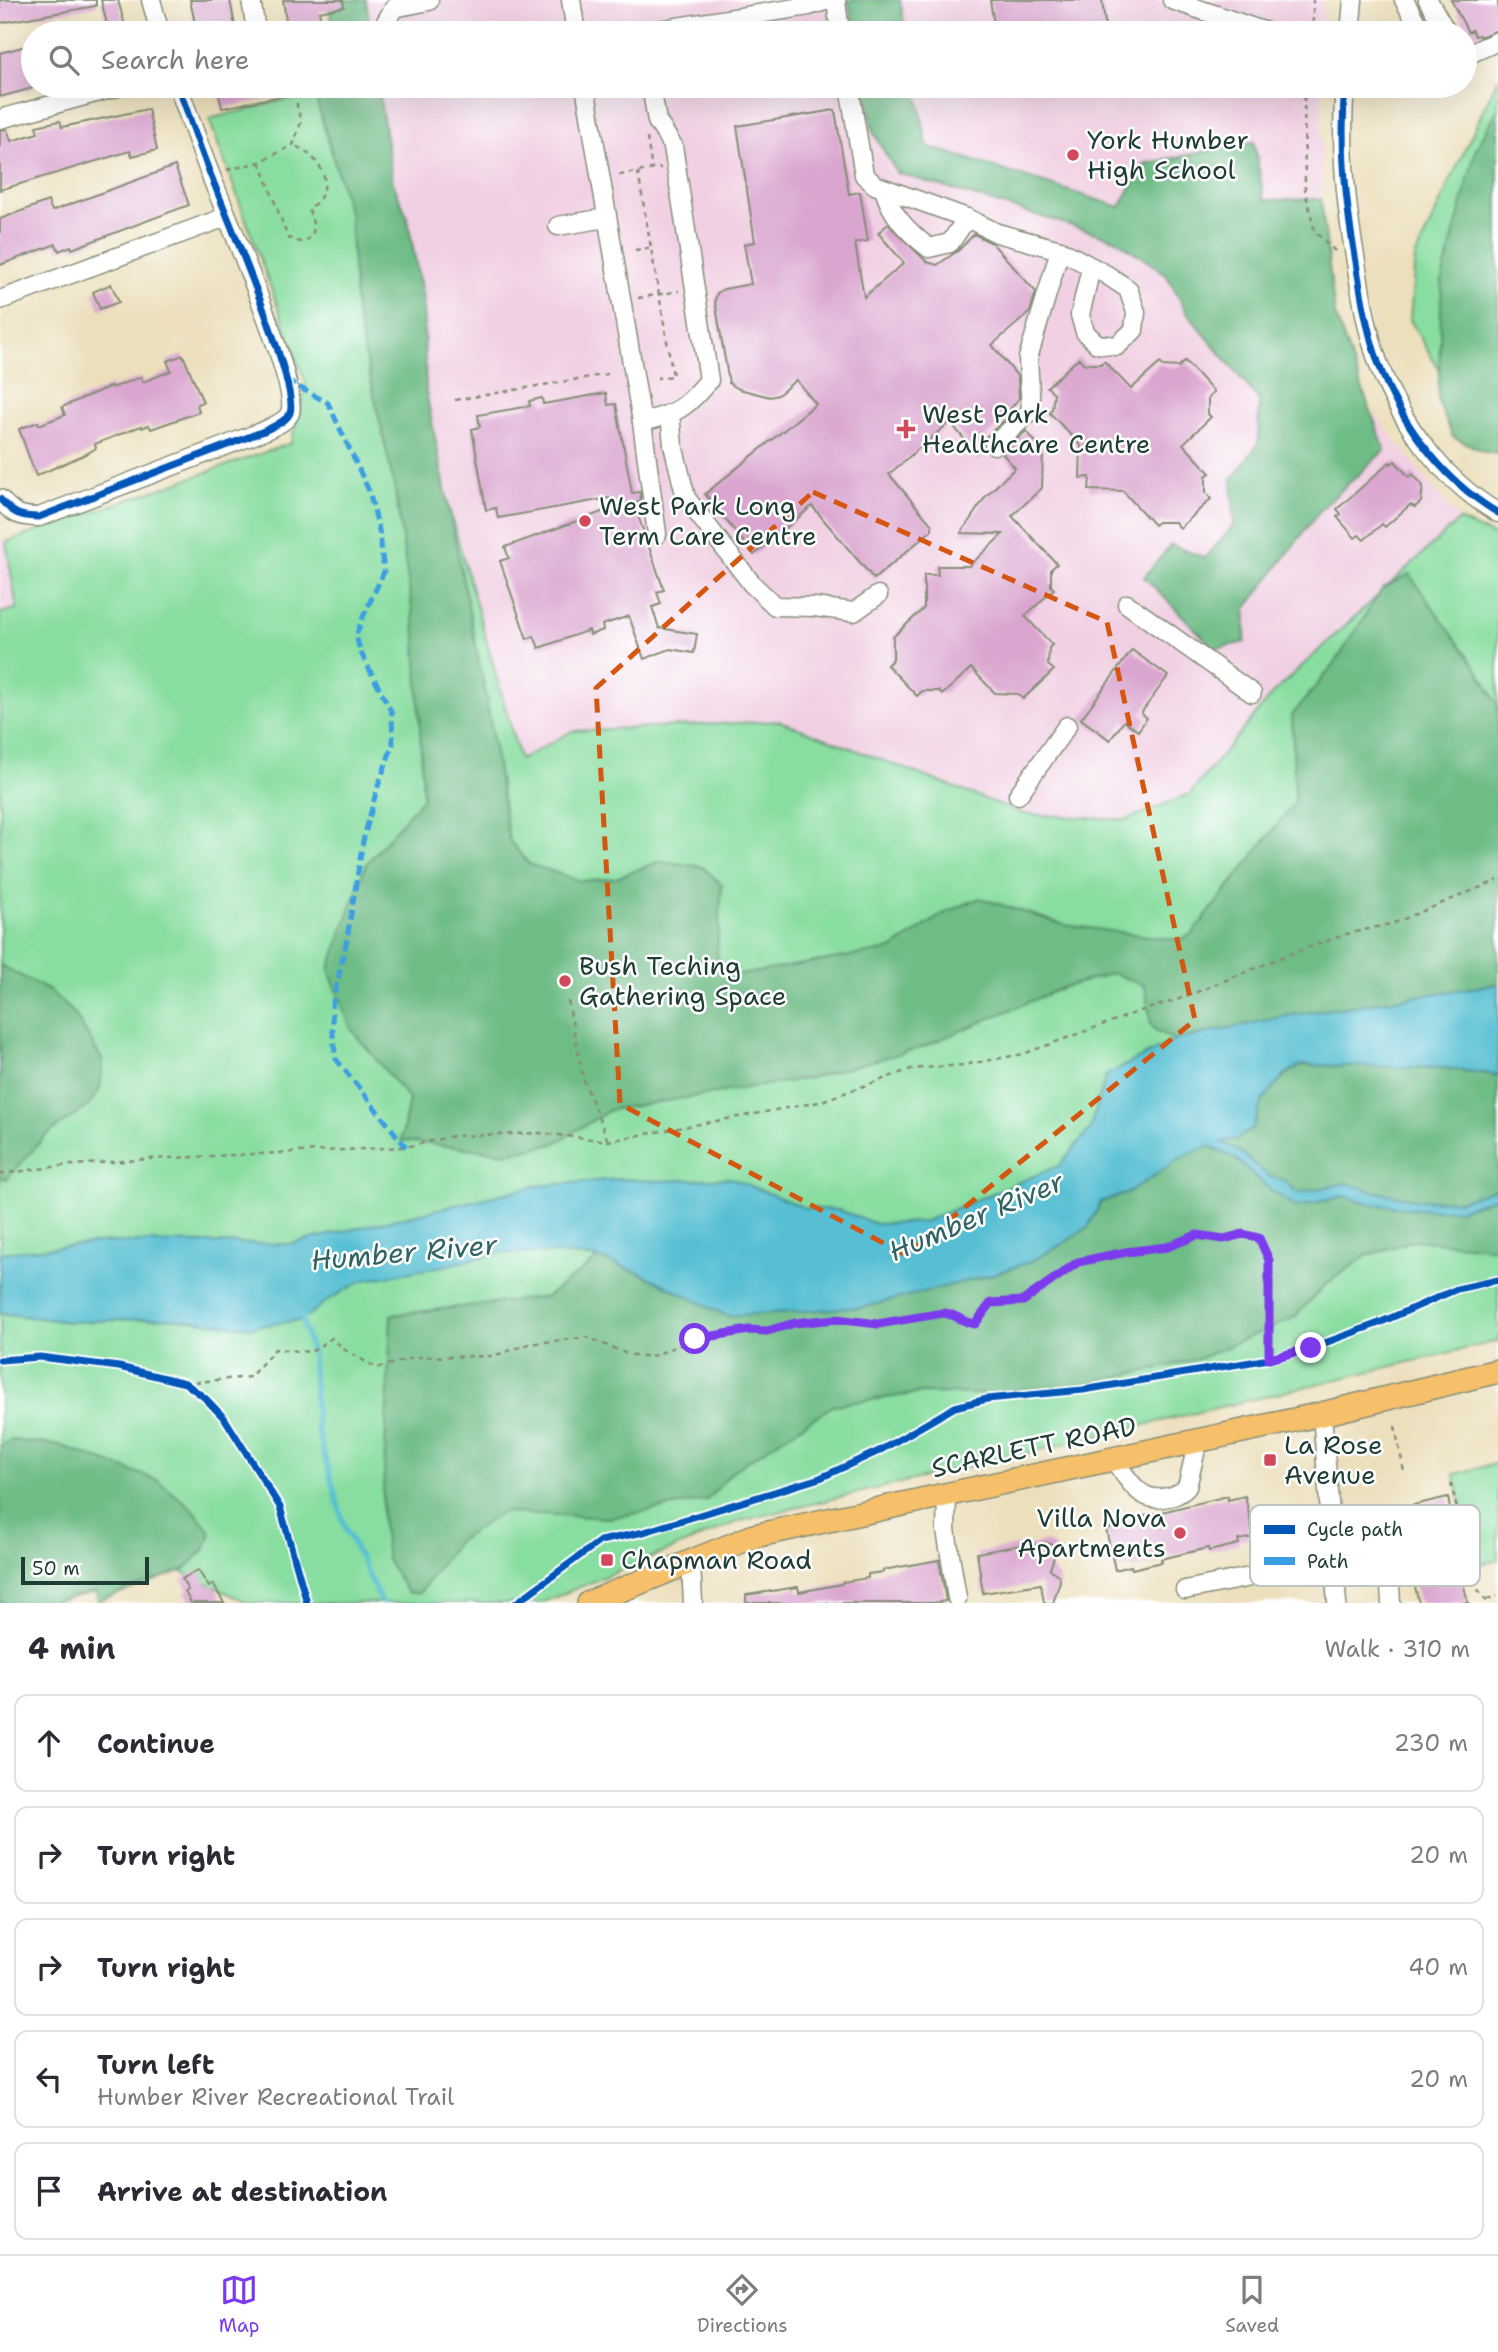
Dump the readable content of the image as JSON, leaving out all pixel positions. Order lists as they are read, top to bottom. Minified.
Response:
{"streets":{"main road":["SCARLETT ROAD"]},"water":["Humber River"],"places":{"other":["York Humber High School","West Park Long Term Care Centre","Bush Teching Gathering Space","Villa Nova Apartments"],"health":["West Park Healthcare Centre"],"transit":["La Rose Avenue","Chapman Road"]},"legend":["Cycle path","Path"],"scale_bar":"50 m","page":{"search":"Search here","scale":"50 m","heading":["4 min","Walk · 310 m"],"list":[["Continue","230 m"],["Turn right","20 m"],["Turn right","40 m"],["Turn left","Humber River Recreational Trail","20 m"],"Arrive at destination"],"nav":["Map","Directions","Saved"]}}
